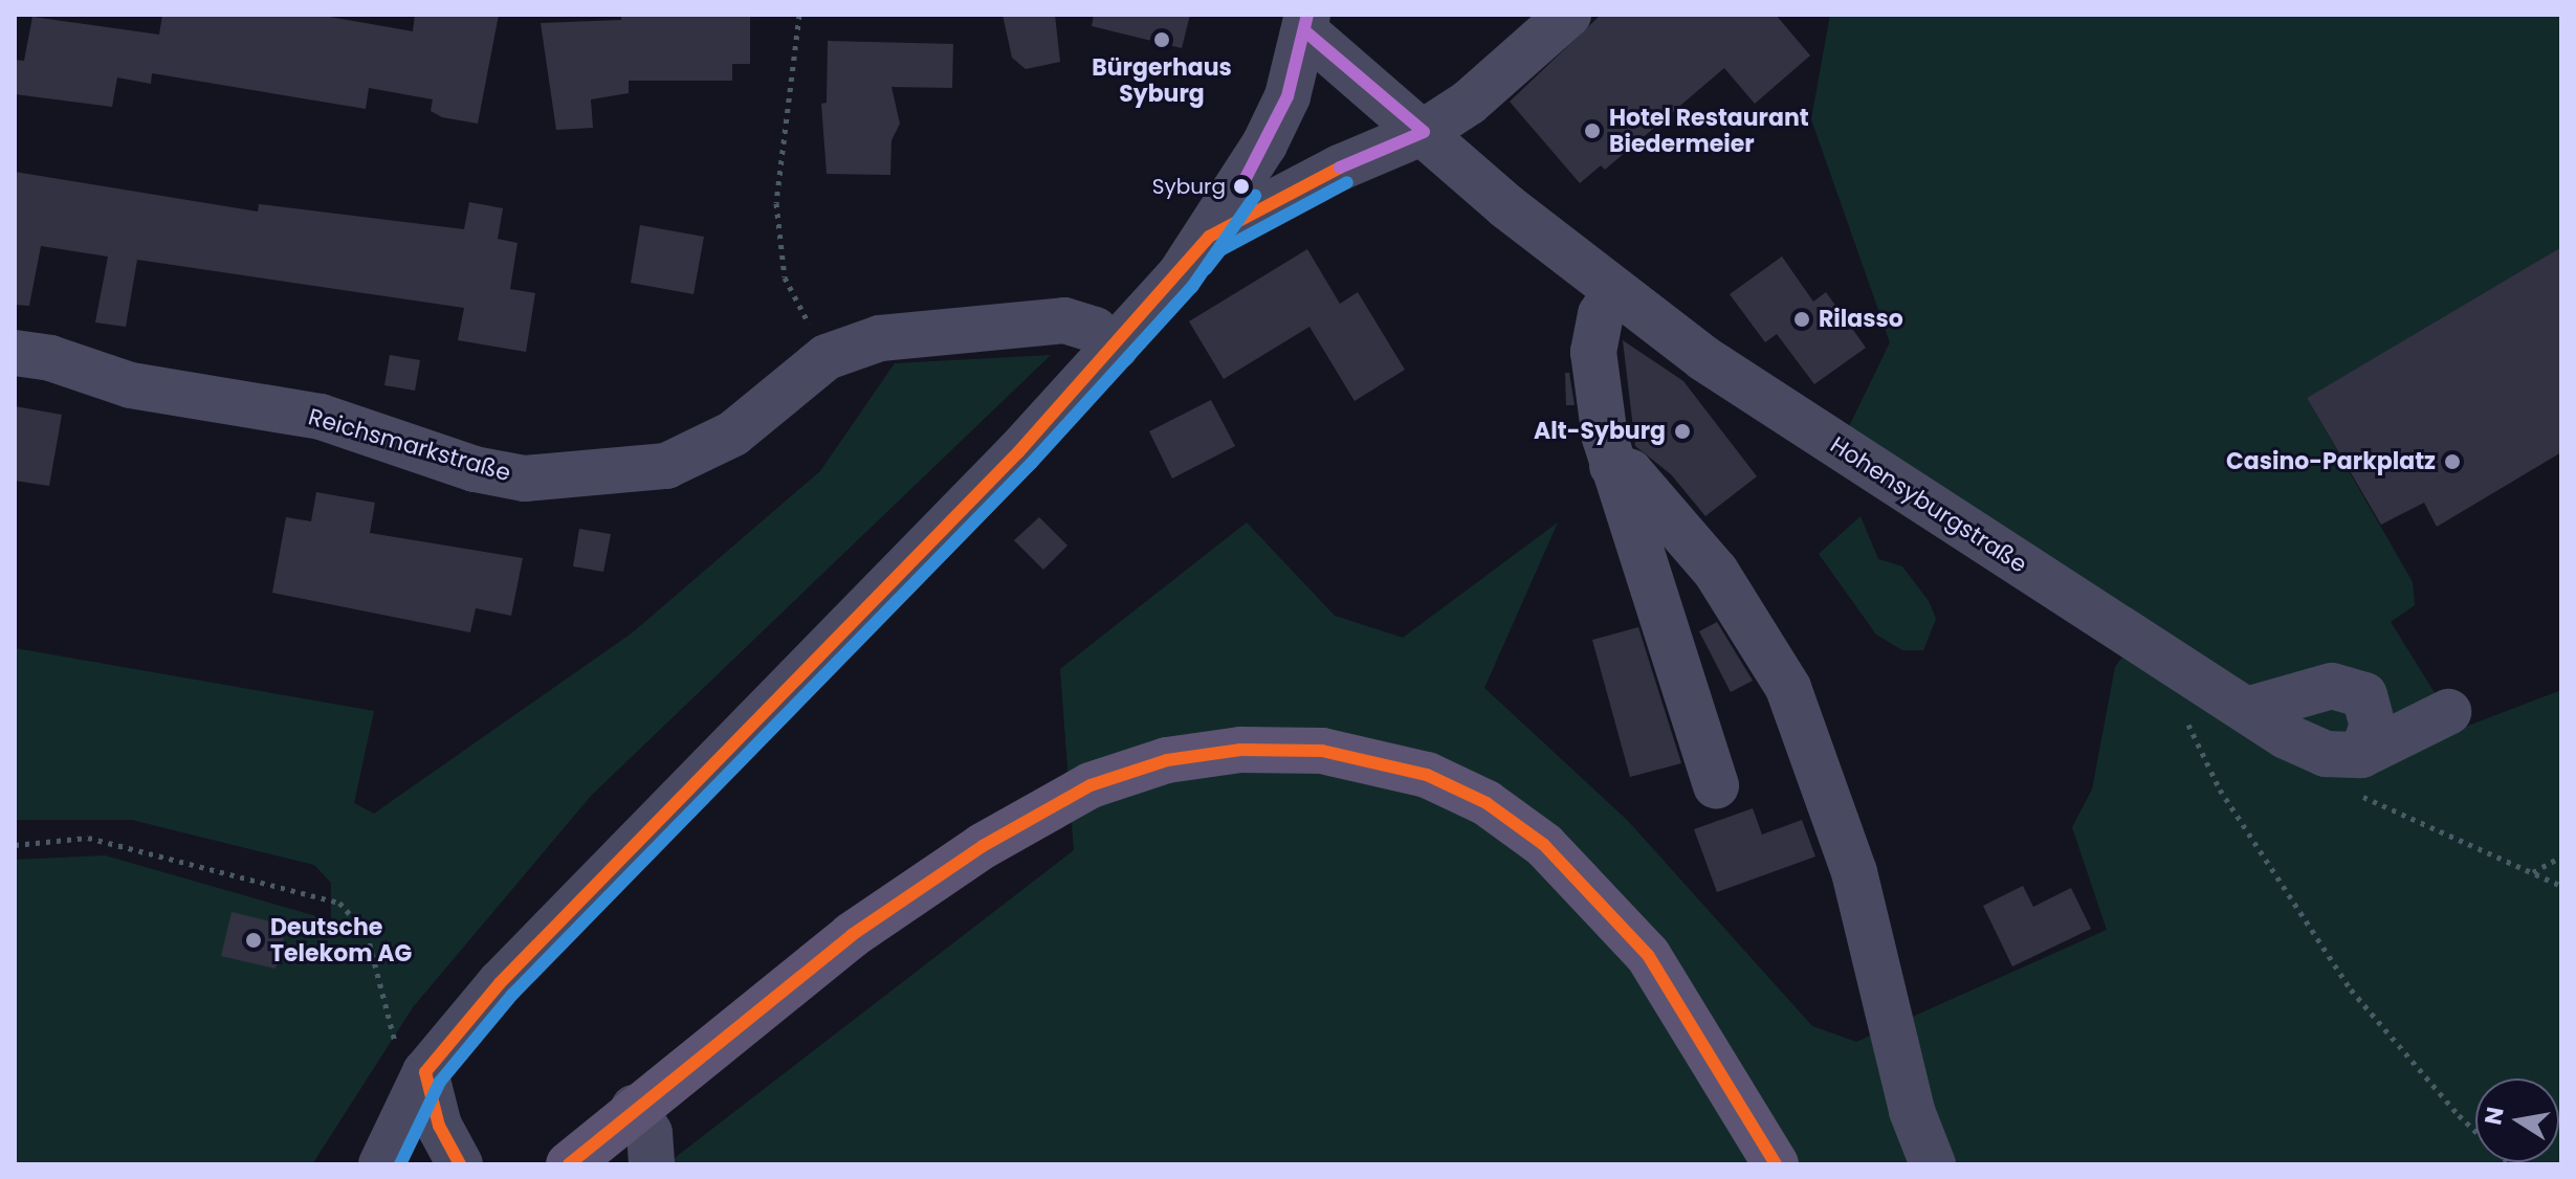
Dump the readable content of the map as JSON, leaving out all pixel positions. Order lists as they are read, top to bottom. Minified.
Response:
{"streets":{"street":["Reichsmarkstraße","Hohensyburgstraße"]},"crossings":[["Reichsmarkstraße","Hohensyburgstraße"]],"places":["Bürgerhaus Syburg","Hotel Restaurant Biedermeier","Syburg","Rilasso","Alt-Syburg","Casino-Parkplatz","Deutsche Telekom AG"],"north":"left"}
